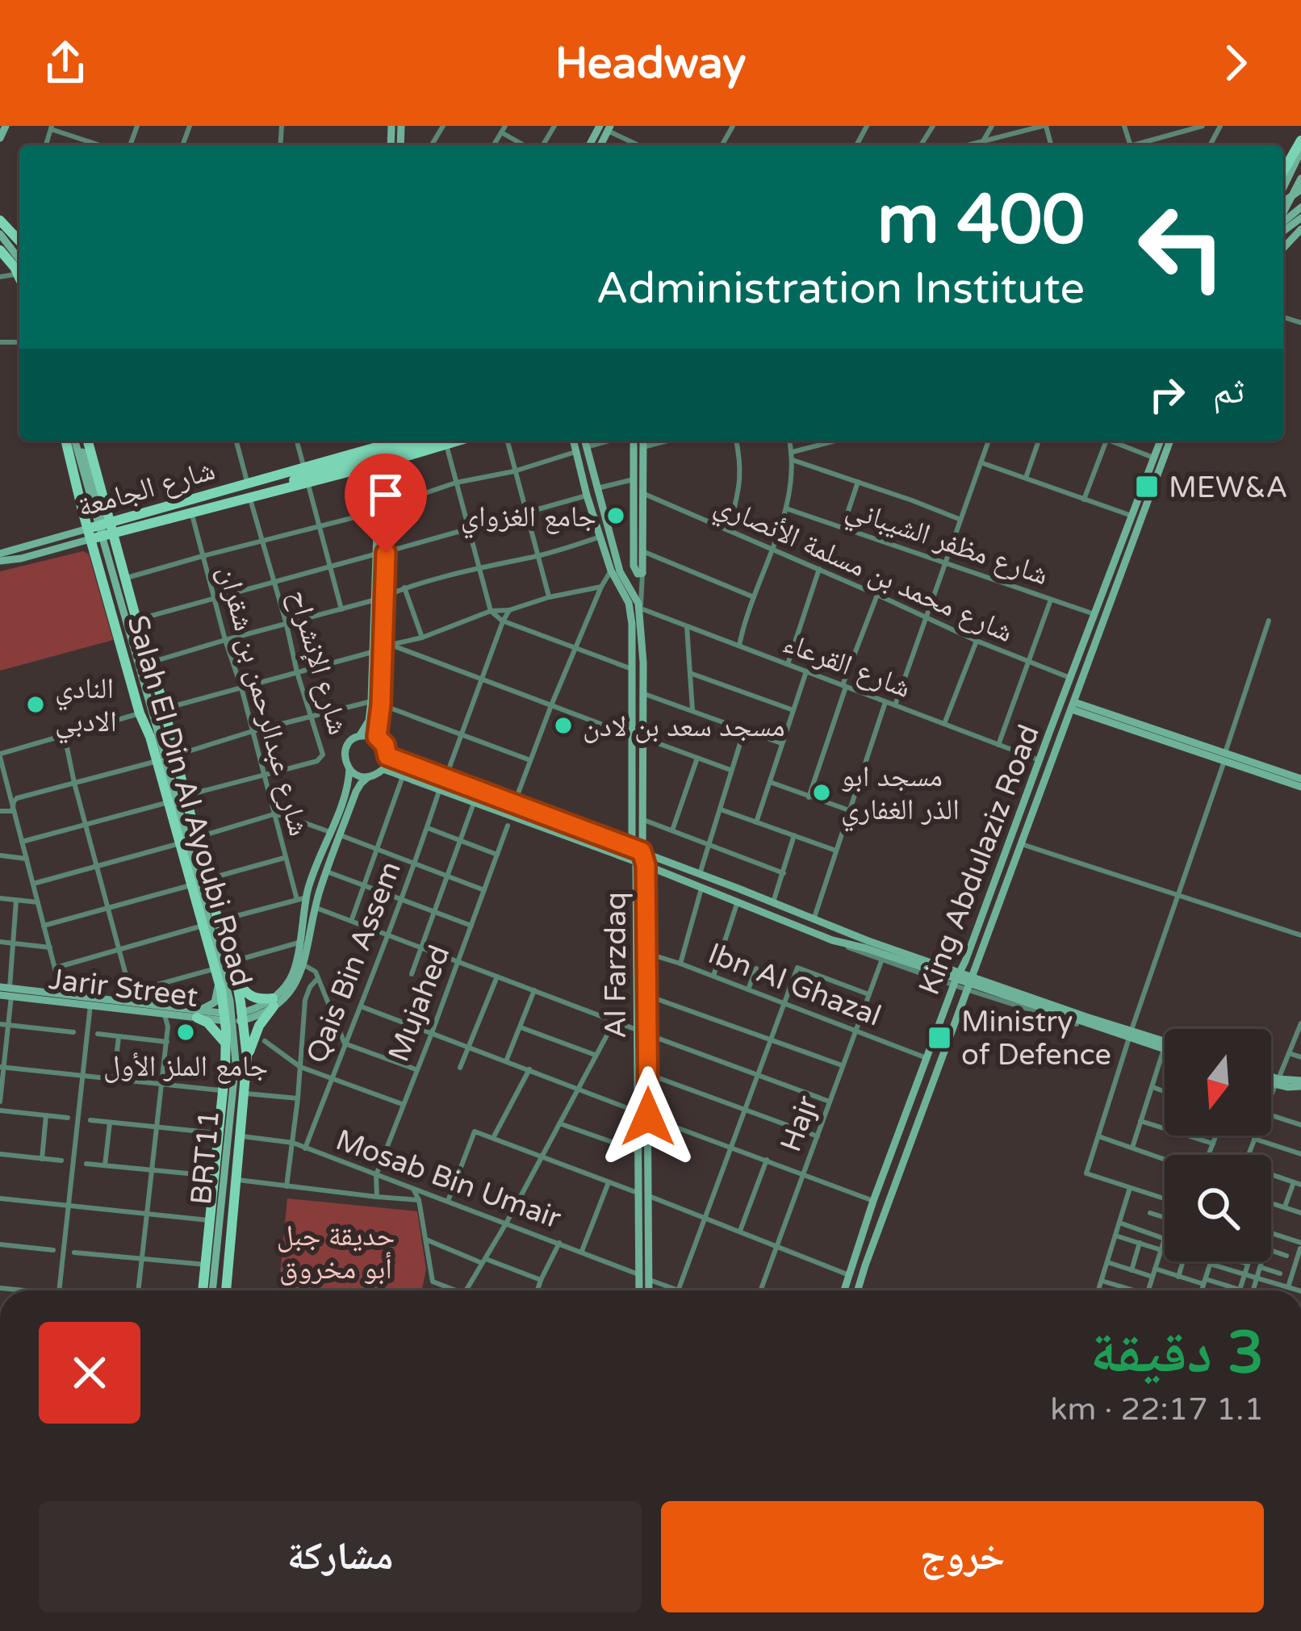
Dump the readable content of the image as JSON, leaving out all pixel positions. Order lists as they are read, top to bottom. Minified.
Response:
{"streets":{"main road":["شارع الجامعة","Salah El Din Al Ayoubi Road","King Abdulaziz Road","Al Farzdaq","Jarir Street","BRT11"],"street":["شارع مظفر الشيباني","شارع محمد بن مسلمة الأنصاري","شارع الإنشراح","شارع القرعاء","شارع عبدالرحمن بن شقران","Qais Bin Assem","Ibn Al Ghazal","Mujahed","Hajr","Mosab Bin Umair"]},"crossings":[["شارع الجامعة","شارع الإنشراح"],["شارع الجامعة","شارع عبدالرحمن بن شقران"],["شارع الجامعة","Salah El Din Al Ayoubi Road"],["شارع مظفر الشيباني","King Abdulaziz Road"],["شارع محمد بن مسلمة الأنصاري","King Abdulaziz Road"],["شارع الإنشراح","شارع عبدالرحمن بن شقران"],["شارع الإنشراح","Salah El Din Al Ayoubi Road"],["شارع القرعاء","King Abdulaziz Road"],["Salah El Din Al Ayoubi Road","Jarir Street"],["Salah El Din Al Ayoubi Road","BRT11"],["Salah El Din Al Ayoubi Road","Mosab Bin Umair"],["King Abdulaziz Road","Ibn Al Ghazal"],["Qais Bin Assem","Mosab Bin Umair"],["Al Farzdaq","Ibn Al Ghazal"],["Al Farzdaq","Mosab Bin Umair"],["Ibn Al Ghazal","Hajr"],["Jarir Street","BRT11"],["Mujahed","Mosab Bin Umair"]],"parks":["حديقة جبل أبو مخروق"],"places":{"transit":["MEW&A","Ministry of Defence"],"other":["جامع الغزواي","النادي الادبي","مسجد سعد بن لادن","مسجد ابو الذر الغفاري","جامع الملز الأول"]},"north":"bottom","page":{"header":"Headway","turn":["400 m","Administration Institute"],"then":"ثم","heading":["3 دقيقة","1.1 km · 22:17"],"buttons":["خروج","مشاركة"]}}
